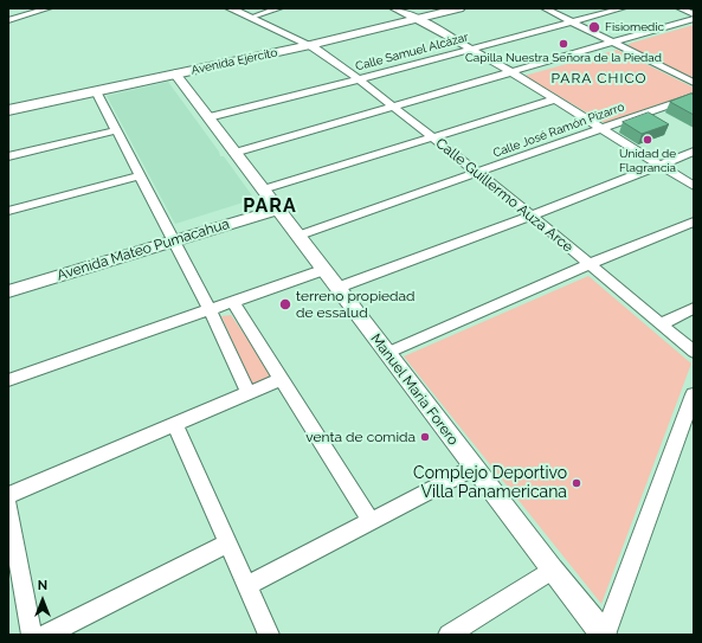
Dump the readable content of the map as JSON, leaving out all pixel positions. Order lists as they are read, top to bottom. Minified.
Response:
{"streets":{"main road":["Avenida Ejército"],"street":["Calle Samuel Alcázar","Calle José Ramón Pizarro","Calle Guillermo Auza Arce","Avenida Mateo Pumacahua","Manuel Maria Forero"]},"crossings":[["Calle Samuel Alcázar","Calle Guillermo Auza Arce"],["Calle Samuel Alcázar","Manuel Maria Forero"],["Avenida Ejército","Calle Guillermo Auza Arce"],["Avenida Ejército","Manuel Maria Forero"],["Calle José Ramón Pizarro","Calle Guillermo Auza Arce"],["Calle José Ramón Pizarro","Manuel Maria Forero"],["Avenida Mateo Pumacahua","Manuel Maria Forero"]],"districts":["PARA CHICO","PARA"],"places":["Fisiomedic","Capilla Nuestra Señora de la Piedad","Unidad de Flagrancia","terreno propiedad de essalud","venta de comida","Complejo Deportivo Villa Panamericana"],"north":"top"}
